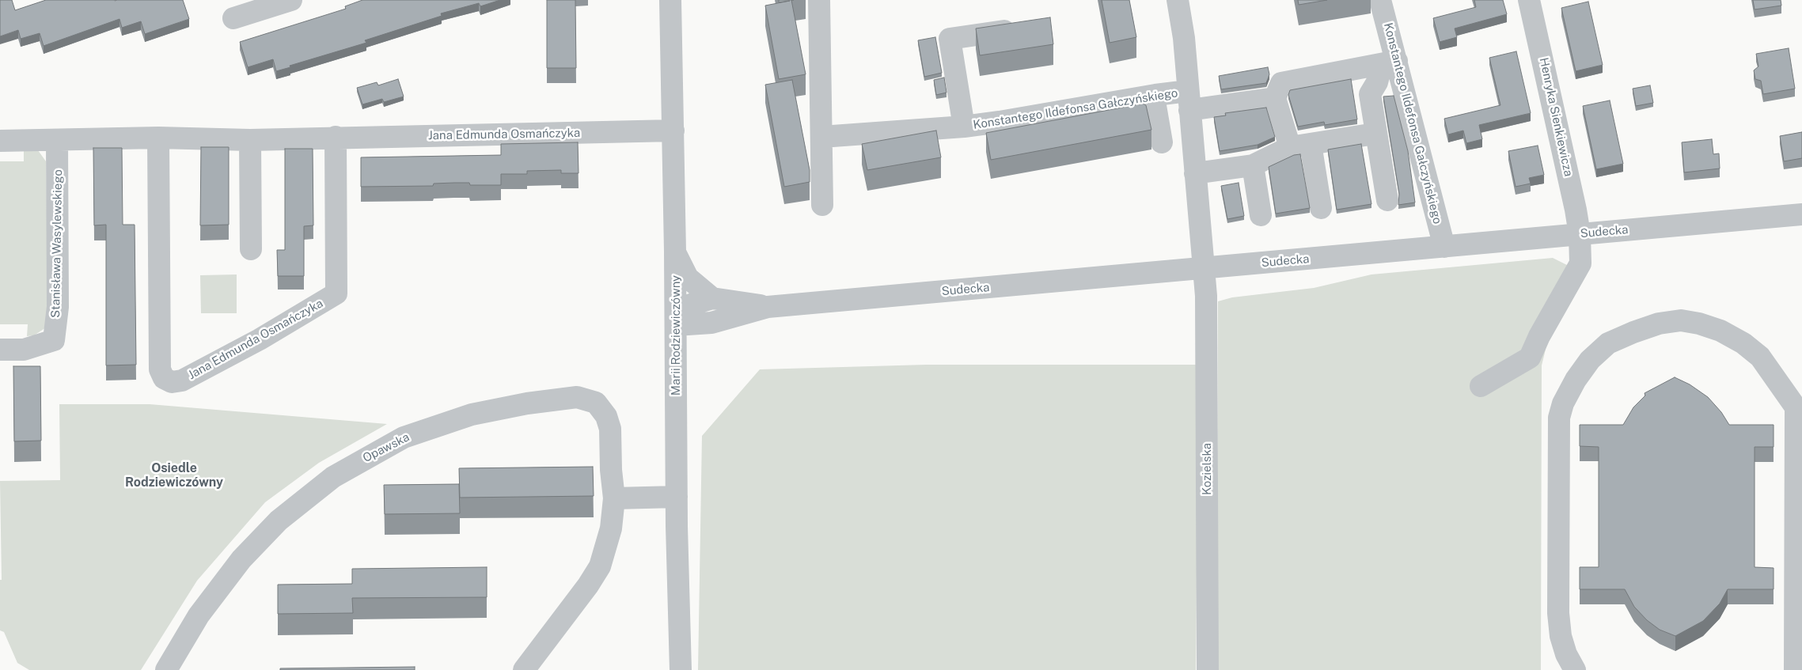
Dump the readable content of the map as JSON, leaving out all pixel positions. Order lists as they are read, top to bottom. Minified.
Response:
{"streets":{"street":["Konstantego Ildefonsa Gałczyńskiego","Henryka Sienkiewicza","Jana Edmunda Osmańczyka","Sudecka","Stanisława Wasylewskiego","Marii Rodziewiczówny","Opawska","Kozielska"]},"crossings":[["Konstantego Ildefonsa Gałczyńskiego","Sudecka"],["Konstantego Ildefonsa Gałczyńskiego","Kozielska"],["Henryka Sienkiewicza","Sudecka"],["Jana Edmunda Osmańczyka","Stanisława Wasylewskiego"],["Jana Edmunda Osmańczyka","Marii Rodziewiczówny"],["Sudecka","Marii Rodziewiczówny"],["Sudecka","Kozielska"]],"districts":["Osiedle Rodziewiczówny"]}
